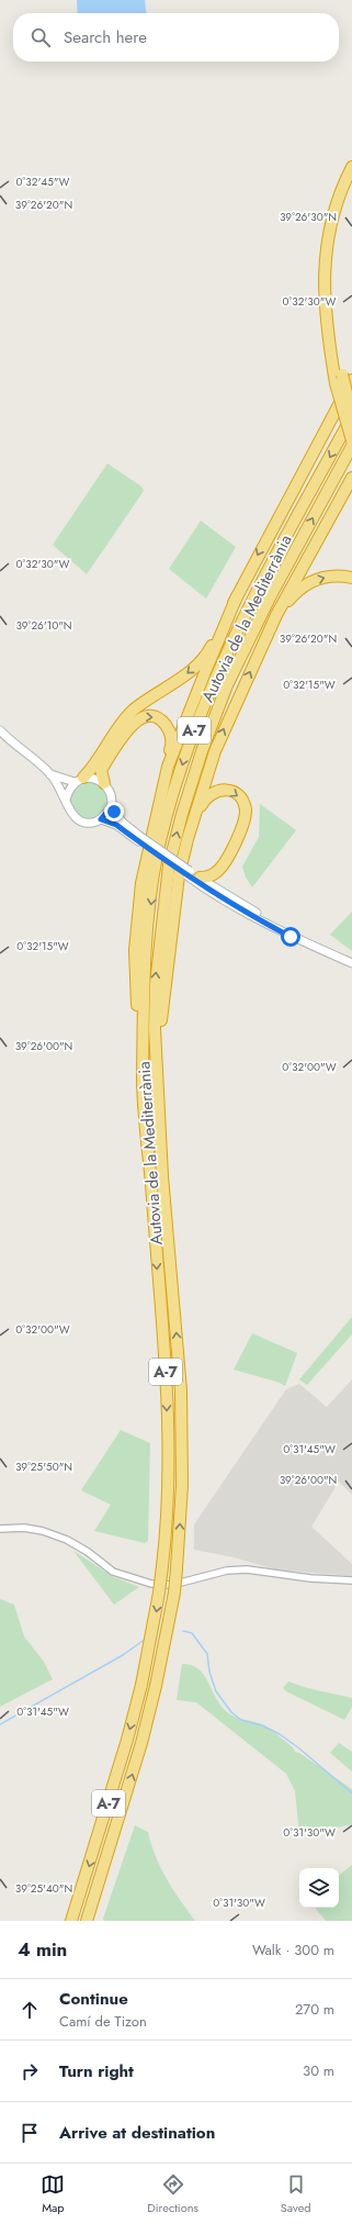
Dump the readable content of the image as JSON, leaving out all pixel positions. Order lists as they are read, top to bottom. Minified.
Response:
{"streets":{"highway":["Autovia de la Mediterrània","A-7"]},"page":{"search":"Search here","heading":["4 min","Walk · 300 m"],"list":[["Continue","Camí de Tizon","270 m"],["Turn right","30 m"],"Arrive at destination"],"nav":["Map","Directions","Saved"]},"coordinates":["0°32'45\"W","39°26'20\"N","39°26'30\"N","0°32'30\"W","39°26'10\"N","0°32'15\"W","39°26'00\"N","0°32'00\"W","0°31'45\"W","39°25'50\"N","0°31'30\"W","39°25'40\"N"]}
